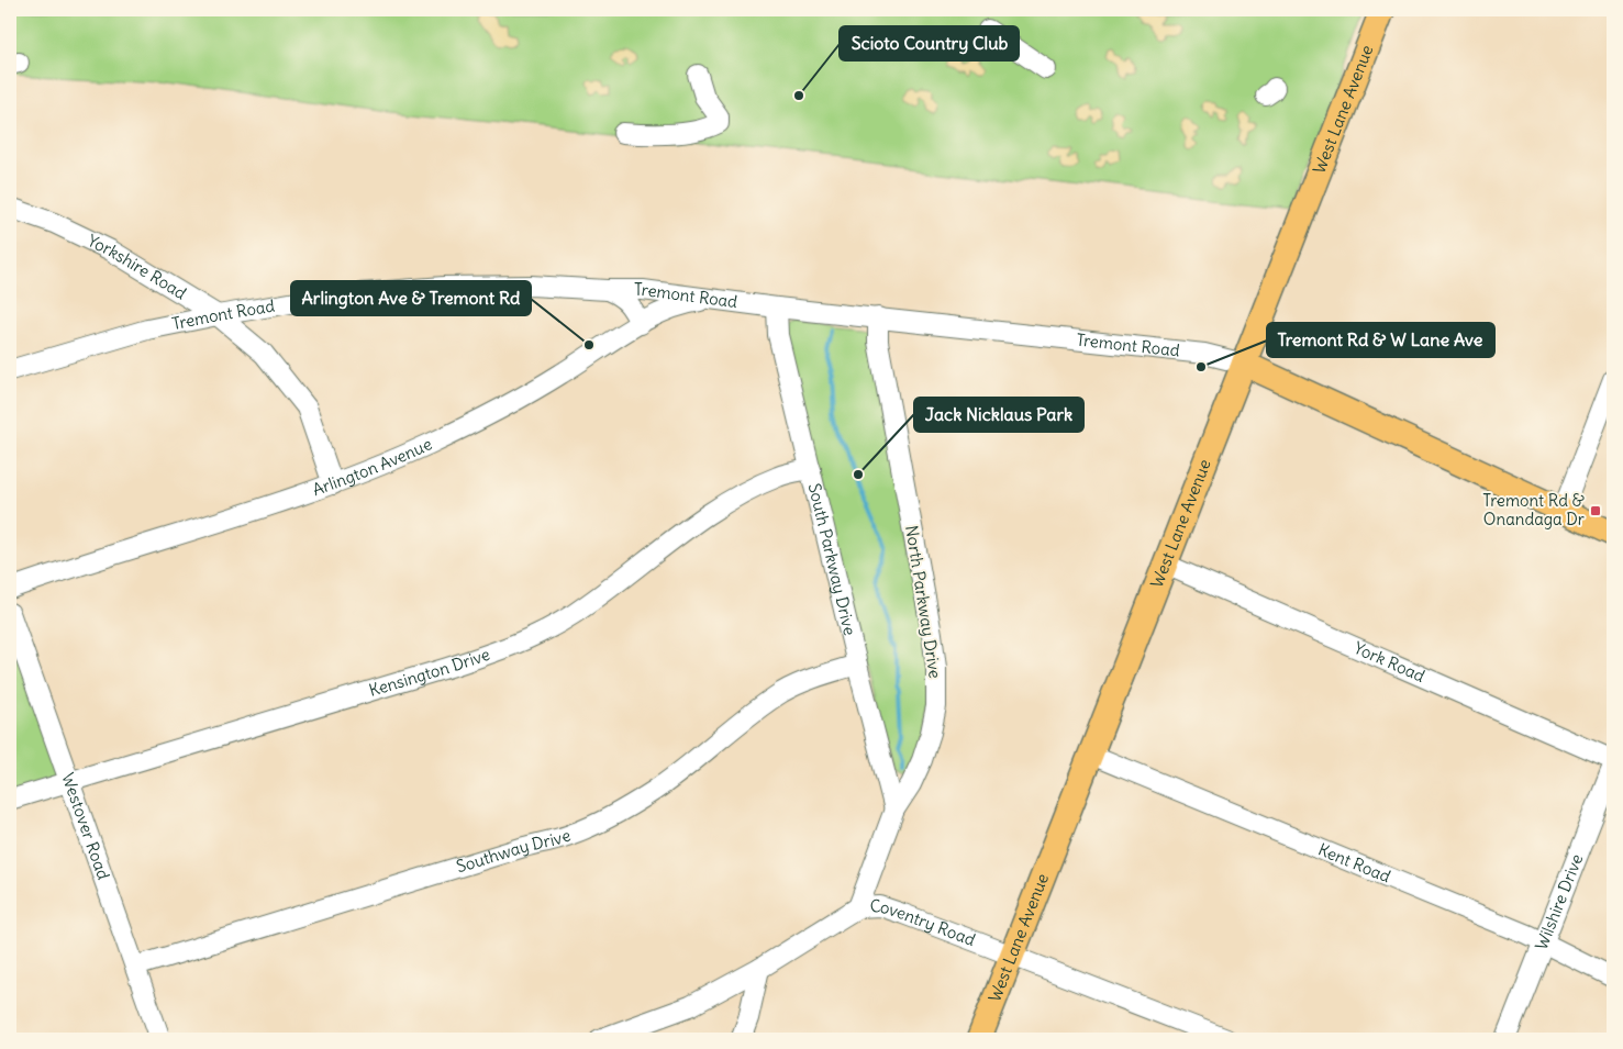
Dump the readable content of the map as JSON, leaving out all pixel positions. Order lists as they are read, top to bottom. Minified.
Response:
{"streets":{"main road":["West Lane Avenue","Tremont Road"],"street":["Yorkshire Road","Arlington Avenue","South Parkway Drive","North Parkway Drive","York Road","Kensington Drive","Westover Road","Southway Drive","Kent Road","Wilshire Drive","Coventry Road"]},"crossings":[["West Lane Avenue","Tremont Road"],["West Lane Avenue","York Road"],["West Lane Avenue","Kent Road"],["West Lane Avenue","Coventry Road"],["Yorkshire Road","Tremont Road"],["Yorkshire Road","Arlington Avenue"],["Tremont Road","Arlington Avenue"],["Tremont Road","South Parkway Drive"],["Tremont Road","North Parkway Drive"],["South Parkway Drive","North Parkway Drive"],["South Parkway Drive","Kensington Drive"],["South Parkway Drive","Southway Drive"],["North Parkway Drive","Coventry Road"],["Kensington Drive","Westover Road"],["Westover Road","Southway Drive"],["Kent Road","Wilshire Drive"]],"places":{"other":["Scioto Country Club","Arlington Ave & Tremont Rd","Tremont Rd & W Lane Ave","Jack Nicklaus Park"],"transit":["Tremont Rd & Onandaga Dr"]}}
